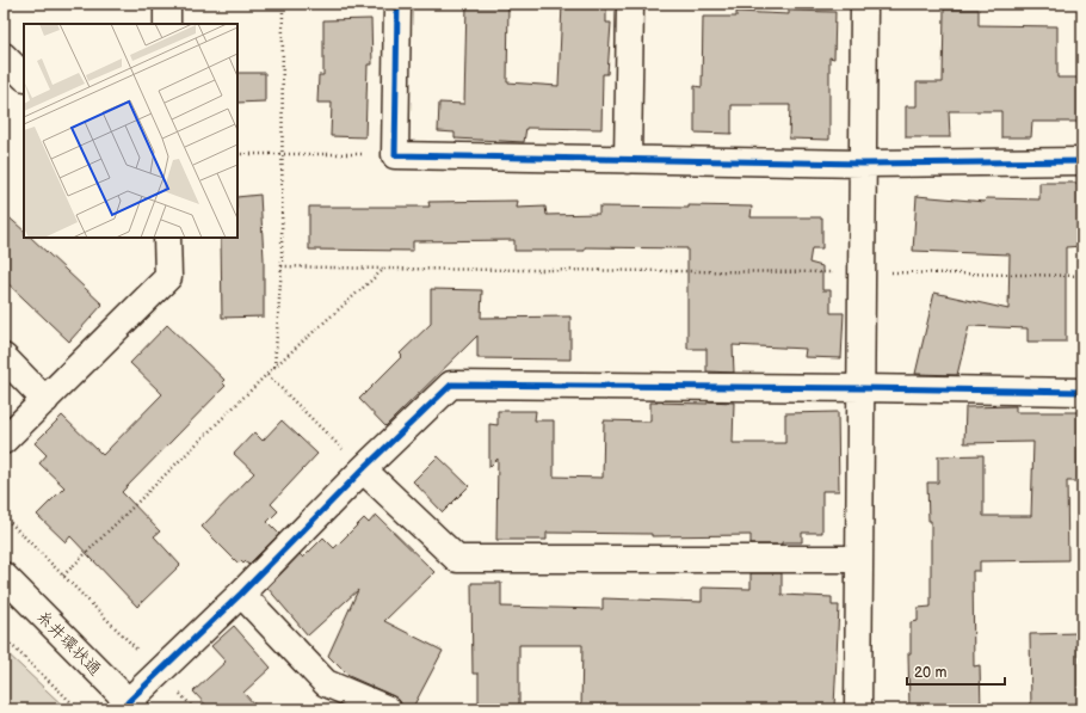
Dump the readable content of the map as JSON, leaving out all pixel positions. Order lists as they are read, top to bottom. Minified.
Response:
{"streets":{"street":["糸井環状通"]},"scale_bar":"20 m"}
